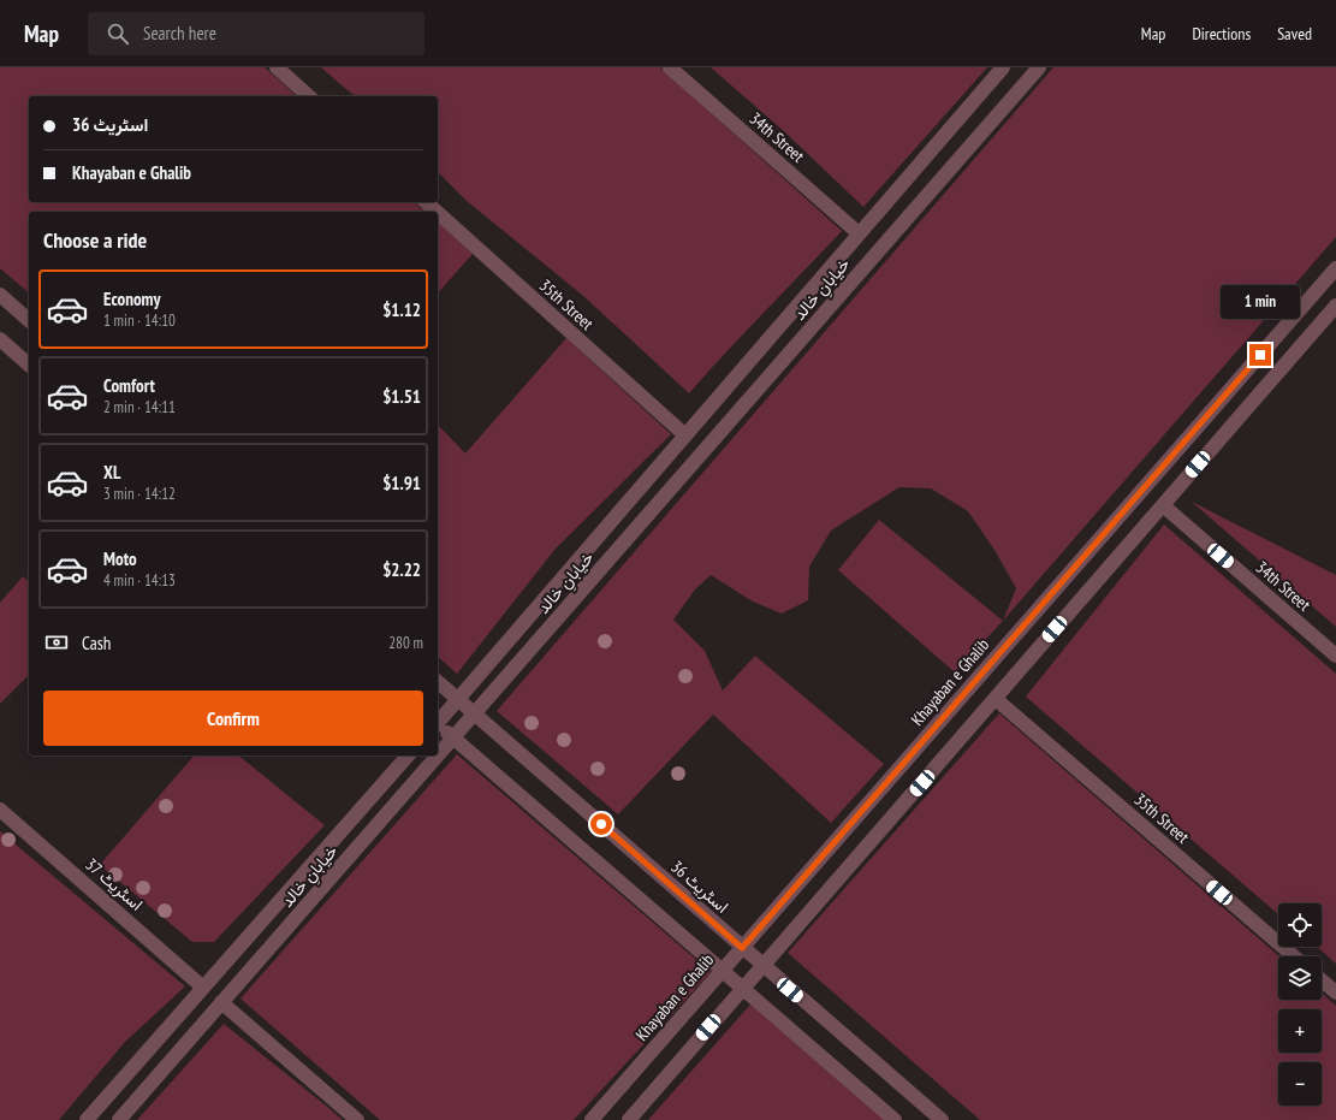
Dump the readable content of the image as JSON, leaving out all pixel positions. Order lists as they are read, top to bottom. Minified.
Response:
{"streets":{"street":["34th Street","خیابانِ خالد","35th Street","Khayaban e Ghalib","اسٹریٹ 37","اسٹریٹ 36"]},"crossings":[["34th Street","خیابانِ خالد"],["خیابانِ خالد","35th Street"],["خیابانِ خالد","اسٹریٹ 37"],["خیابانِ خالد","اسٹریٹ 36"],["Khayaban e Ghalib","اسٹریٹ 36"]],"page":{"header":"Map","search":"Search here","nav":["Map","Directions","Saved"],"banner":["اسٹریٹ 36","Khayaban e Ghalib"],"heading":"Choose a ride","list":[{"name":"Economy","note":"1 min · 14:10","value":"$1.12"},{"name":"Comfort","note":"2 min · 14:11","value":"$1.51"},{"name":"XL","note":"3 min · 14:12","value":"$1.91"},{"name":"Moto","note":"4 min · 14:13","value":"$2.22"}],"bubble":"1 min","pay":["Cash","280 m"],"buttons":"Confirm","map_buttons":["+","−"]}}
